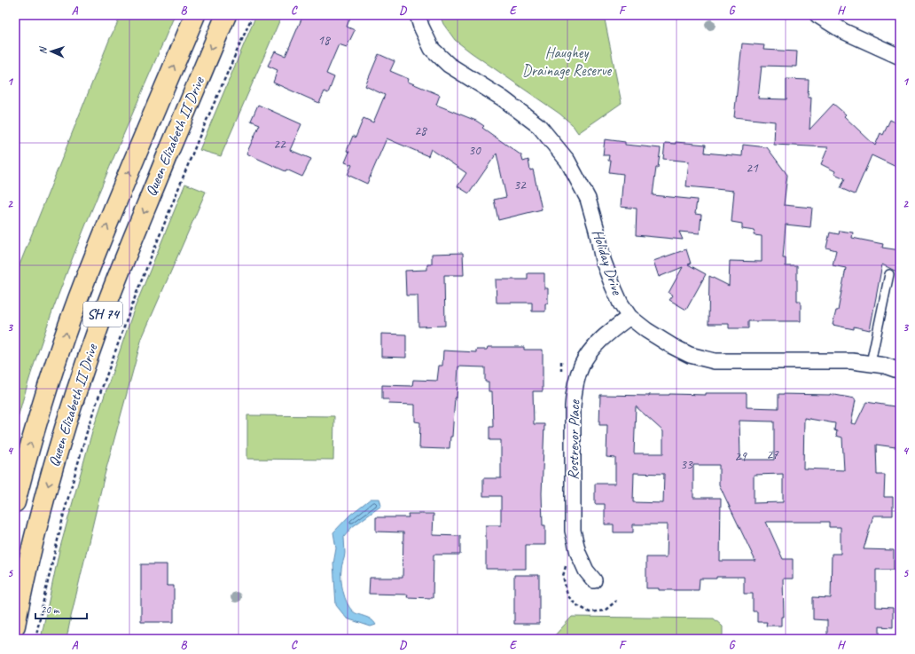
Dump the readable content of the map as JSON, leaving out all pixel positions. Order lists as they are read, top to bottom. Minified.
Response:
{"streets":{"highway":["Queen Elizabeth II Drive","SH 74"],"street":["Holiday Drive","Rostrevor Place"]},"crossings":[["Holiday Drive","Rostrevor Place"]],"parks":["Haughey Drainage Reserve"],"house_numbers":["18","28","22","30","21","32","27","29","33"],"scale_bar":"20 m","north":"left","grid":{"columns":["A","B","C","D","E","F","G","H"],"rows":["1","2","3","4","5"]}}
